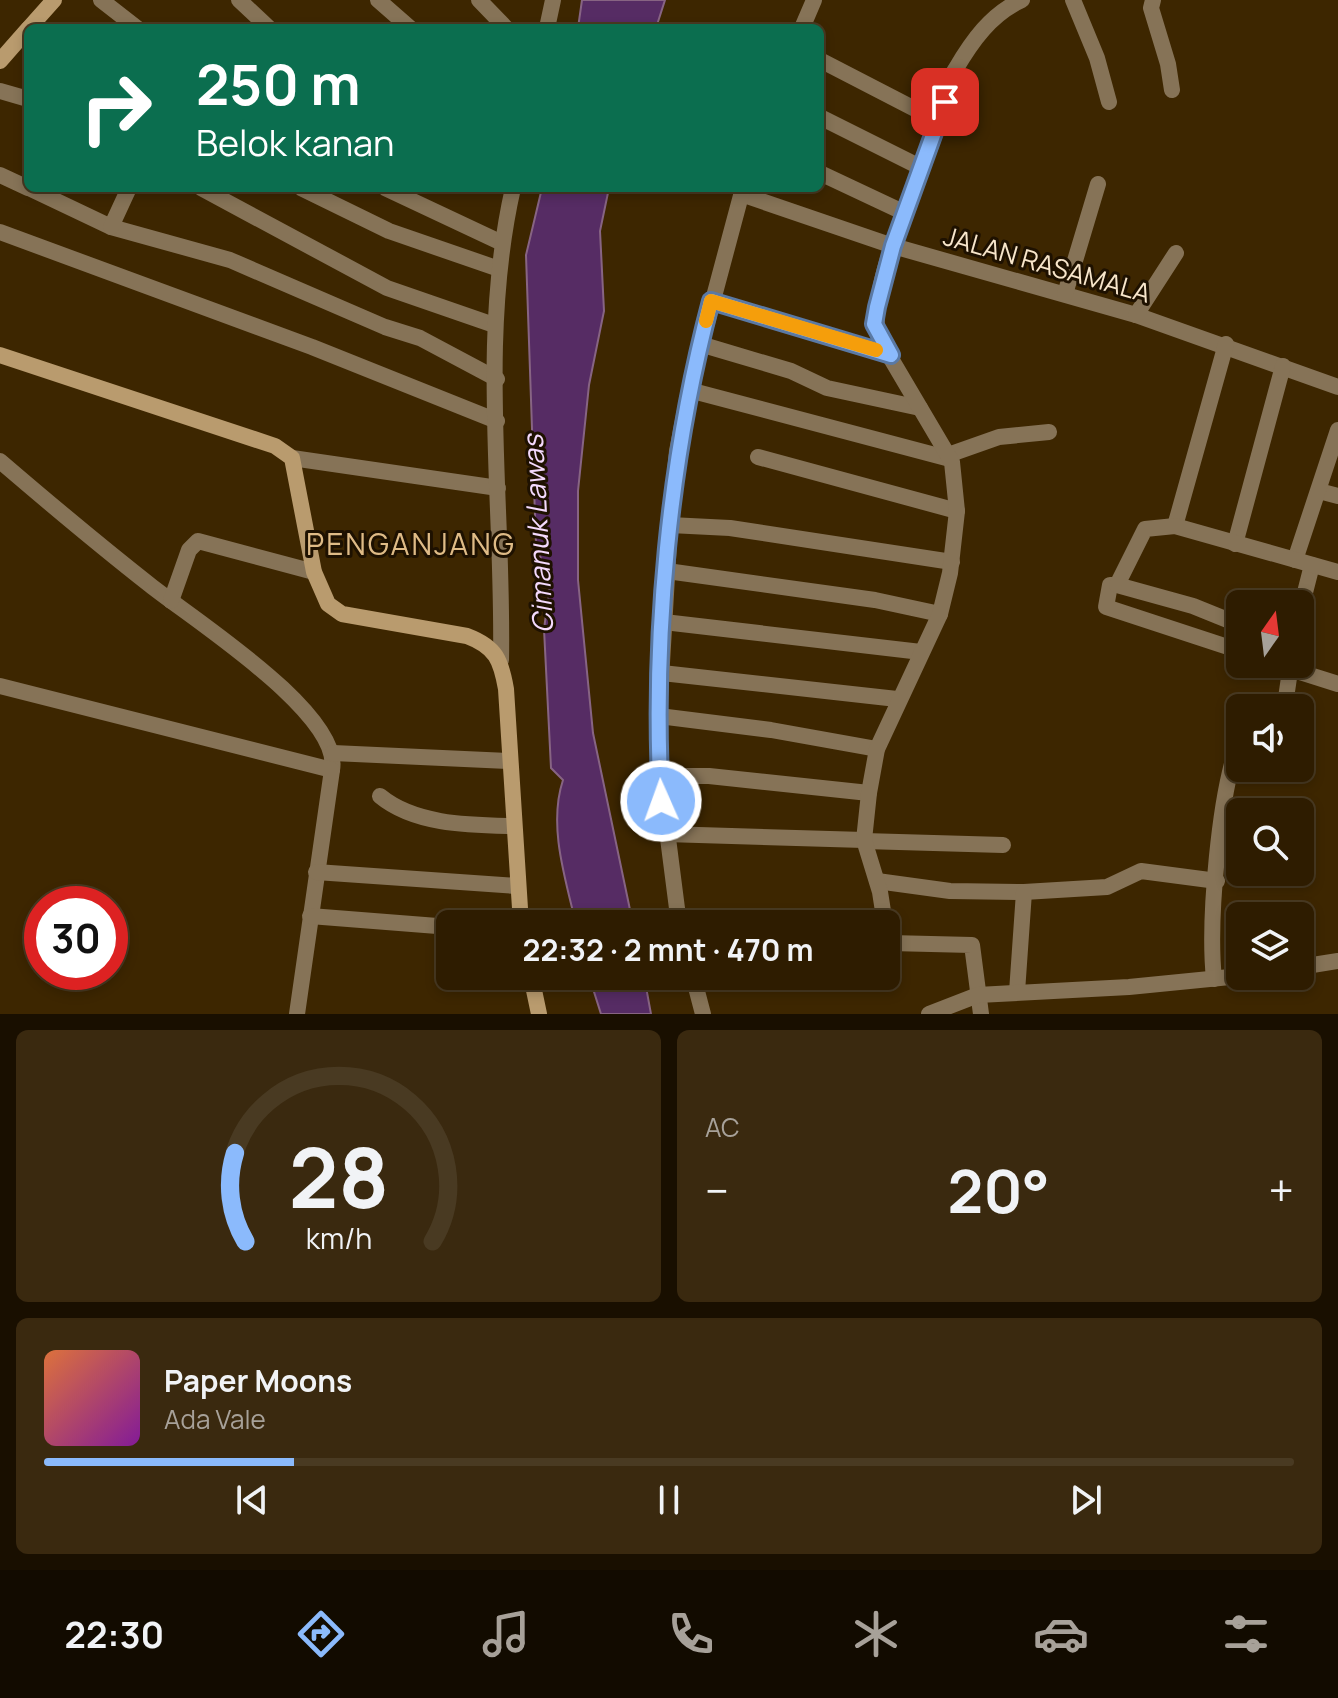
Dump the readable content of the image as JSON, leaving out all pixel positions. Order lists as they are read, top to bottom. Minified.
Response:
{"streets":{"street":["JALAN RASAMALA"]},"districts":["PENGANJANG"],"water":["Cimanuk Lawas"],"north":"top","page":{"turn":["250 m","Belok kanan"],"limit":"30","trip":"22:32 · 2 mnt · 470 m","tile":"AC","heat":["−","20°","+"],"song":["Paper Moons","Ada Vale"],"tabs":"22:30","gauge":["28","km/h"]}}
